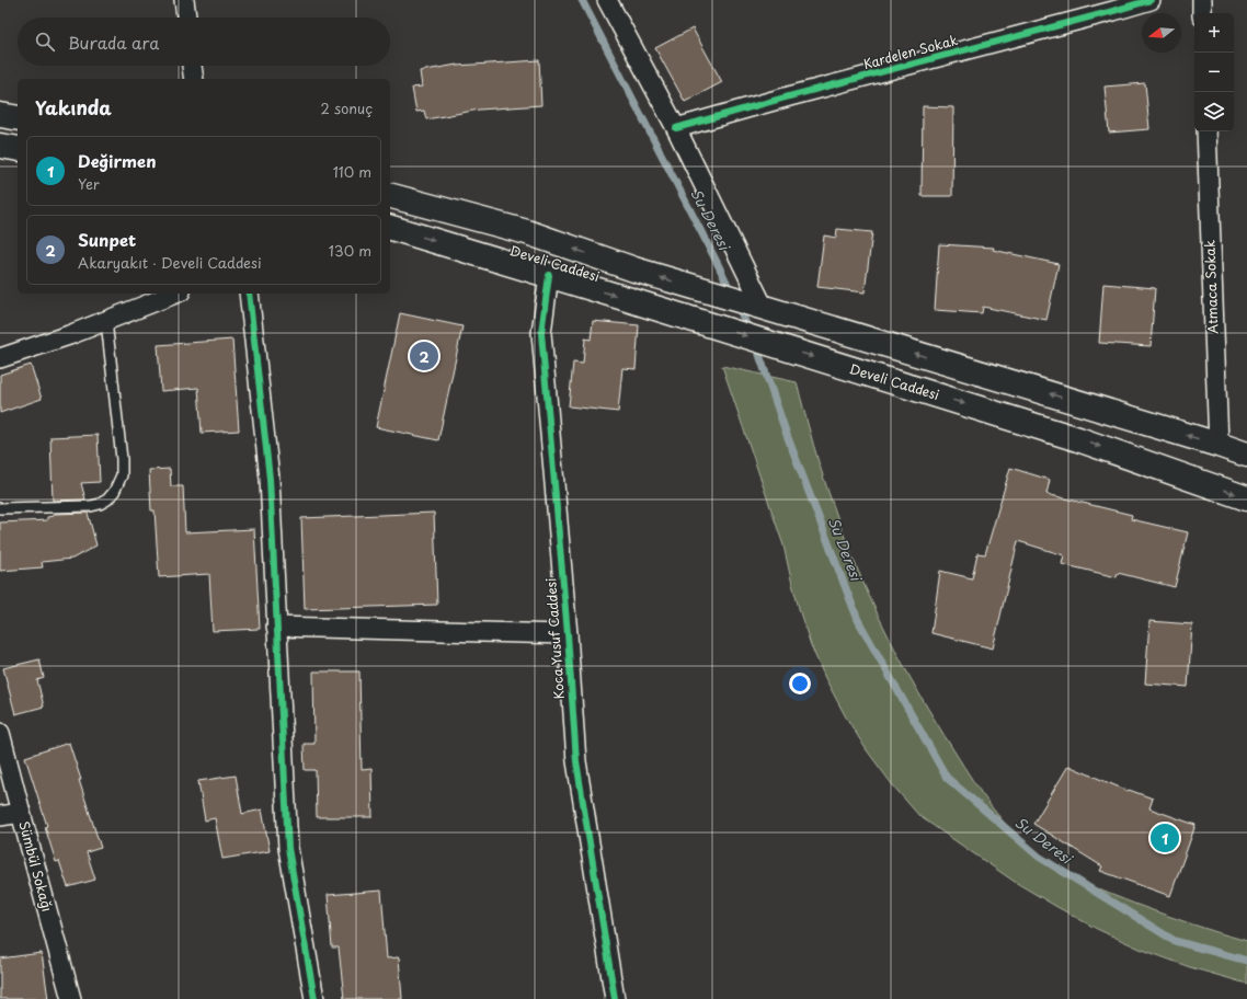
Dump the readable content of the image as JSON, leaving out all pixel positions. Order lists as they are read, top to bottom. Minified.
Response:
{"streets":{"main road":["Develi Caddesi"],"street":["Kardelen Sokak","Atmaca Sokak","Koca Yusuf Caddesi","Sümbül Sokağı"]},"crossings":[["Develi Caddesi","Atmaca Sokak"],["Develi Caddesi","Koca Yusuf Caddesi"]],"water":["Su Deresi"],"north":"left","page":{"map_buttons":["+","−"],"search":"Burada ara","heading":["Yakında","2 sonuç"],"list":[{"mark":"1","name":"Değirmen","note":"Yer","value":"110 m"},{"mark":"2","name":"Sunpet","note":"Akaryakıt · Develi Caddesi","value":"130 m"}],"pins":["2","1"]}}
